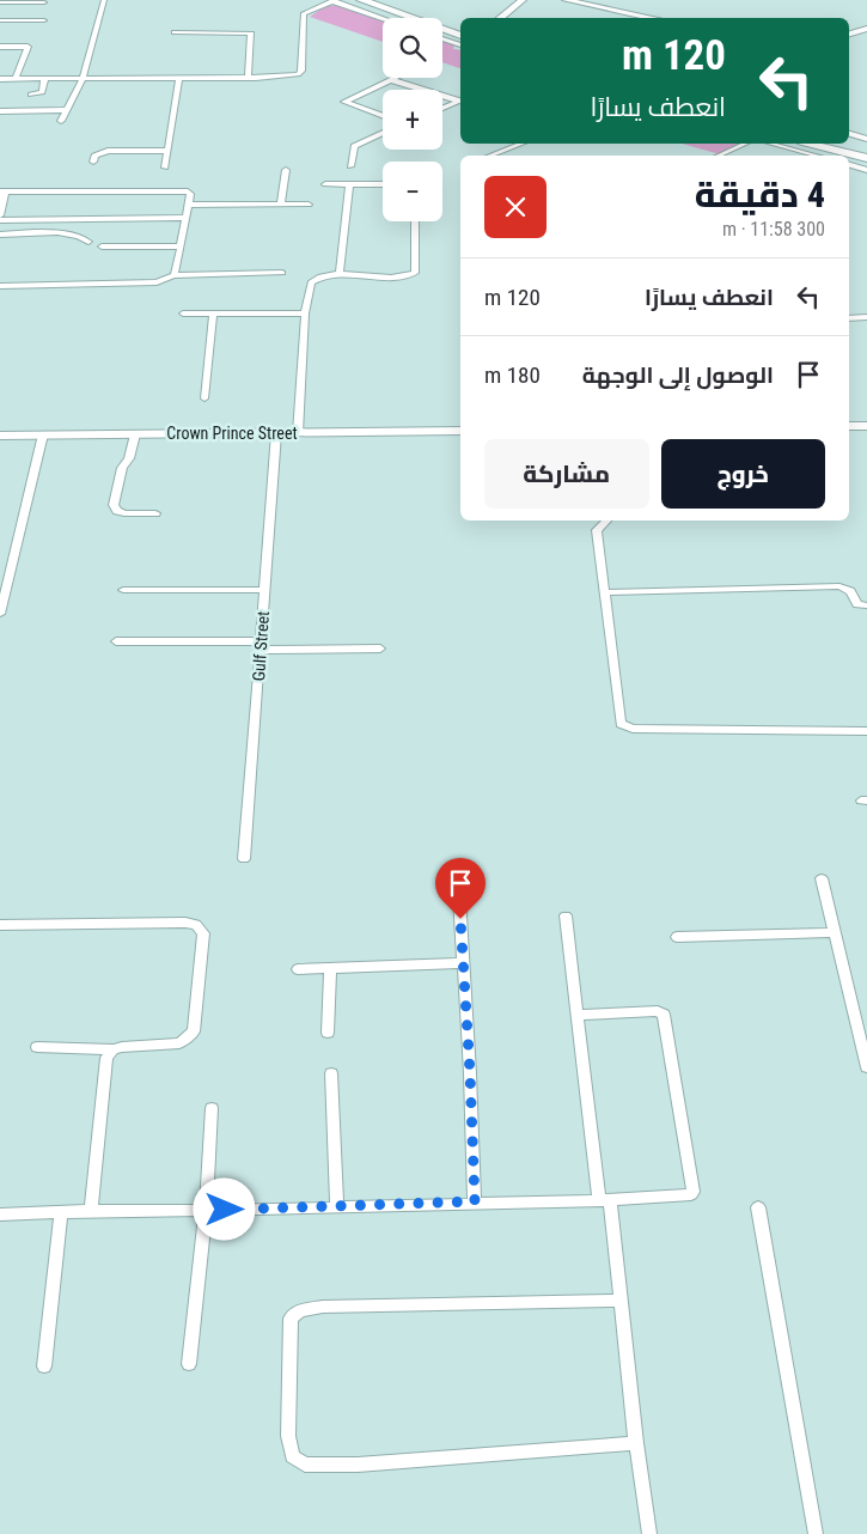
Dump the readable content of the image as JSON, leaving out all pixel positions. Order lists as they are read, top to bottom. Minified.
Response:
{"streets":{"main road":["Crown Prince Street"],"street":["Gulf Street"]},"crossings":[["Crown Prince Street","Gulf Street"]],"page":{"map_buttons":["+","−"],"turn":["120 m","انعطف يسارًا"],"heading":["4 دقيقة","300 m · 11:58"],"list":[{"name":"انعطف يسارًا","value":"120 m"},{"name":"الوصول إلى الوجهة","value":"180 m"}],"buttons":["خروج","مشاركة"]}}
